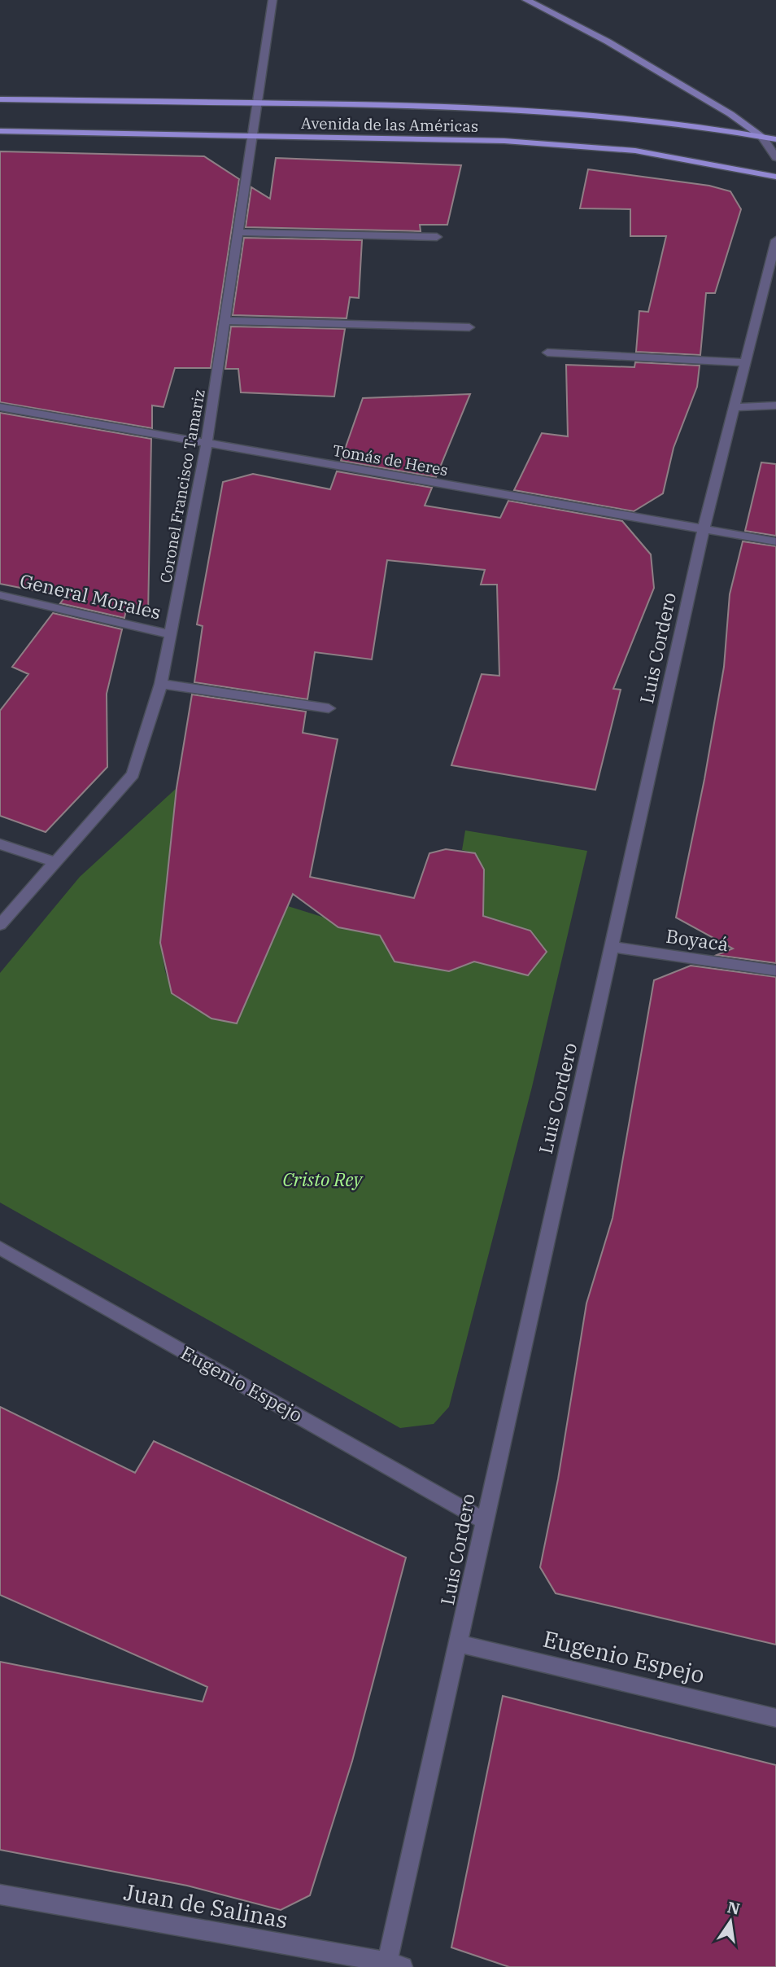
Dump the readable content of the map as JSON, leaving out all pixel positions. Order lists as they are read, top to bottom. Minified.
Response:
{"streets":{"main road":["Avenida de las Américas"],"street":["Tomás de Heres","Coronel Francisco Tamariz","General Morales","Luis Cordero","Boyacá","Eugenio Espejo","Juan de Salinas"]},"crossings":[["Avenida de las Américas","Coronel Francisco Tamariz"],["Tomás de Heres","Coronel Francisco Tamariz"],["Tomás de Heres","Luis Cordero"],["Coronel Francisco Tamariz","General Morales"],["Luis Cordero","Boyacá"],["Luis Cordero","Eugenio Espejo"],["Luis Cordero","Juan de Salinas"]],"parks":["Cristo Rey"],"north":"top"}
